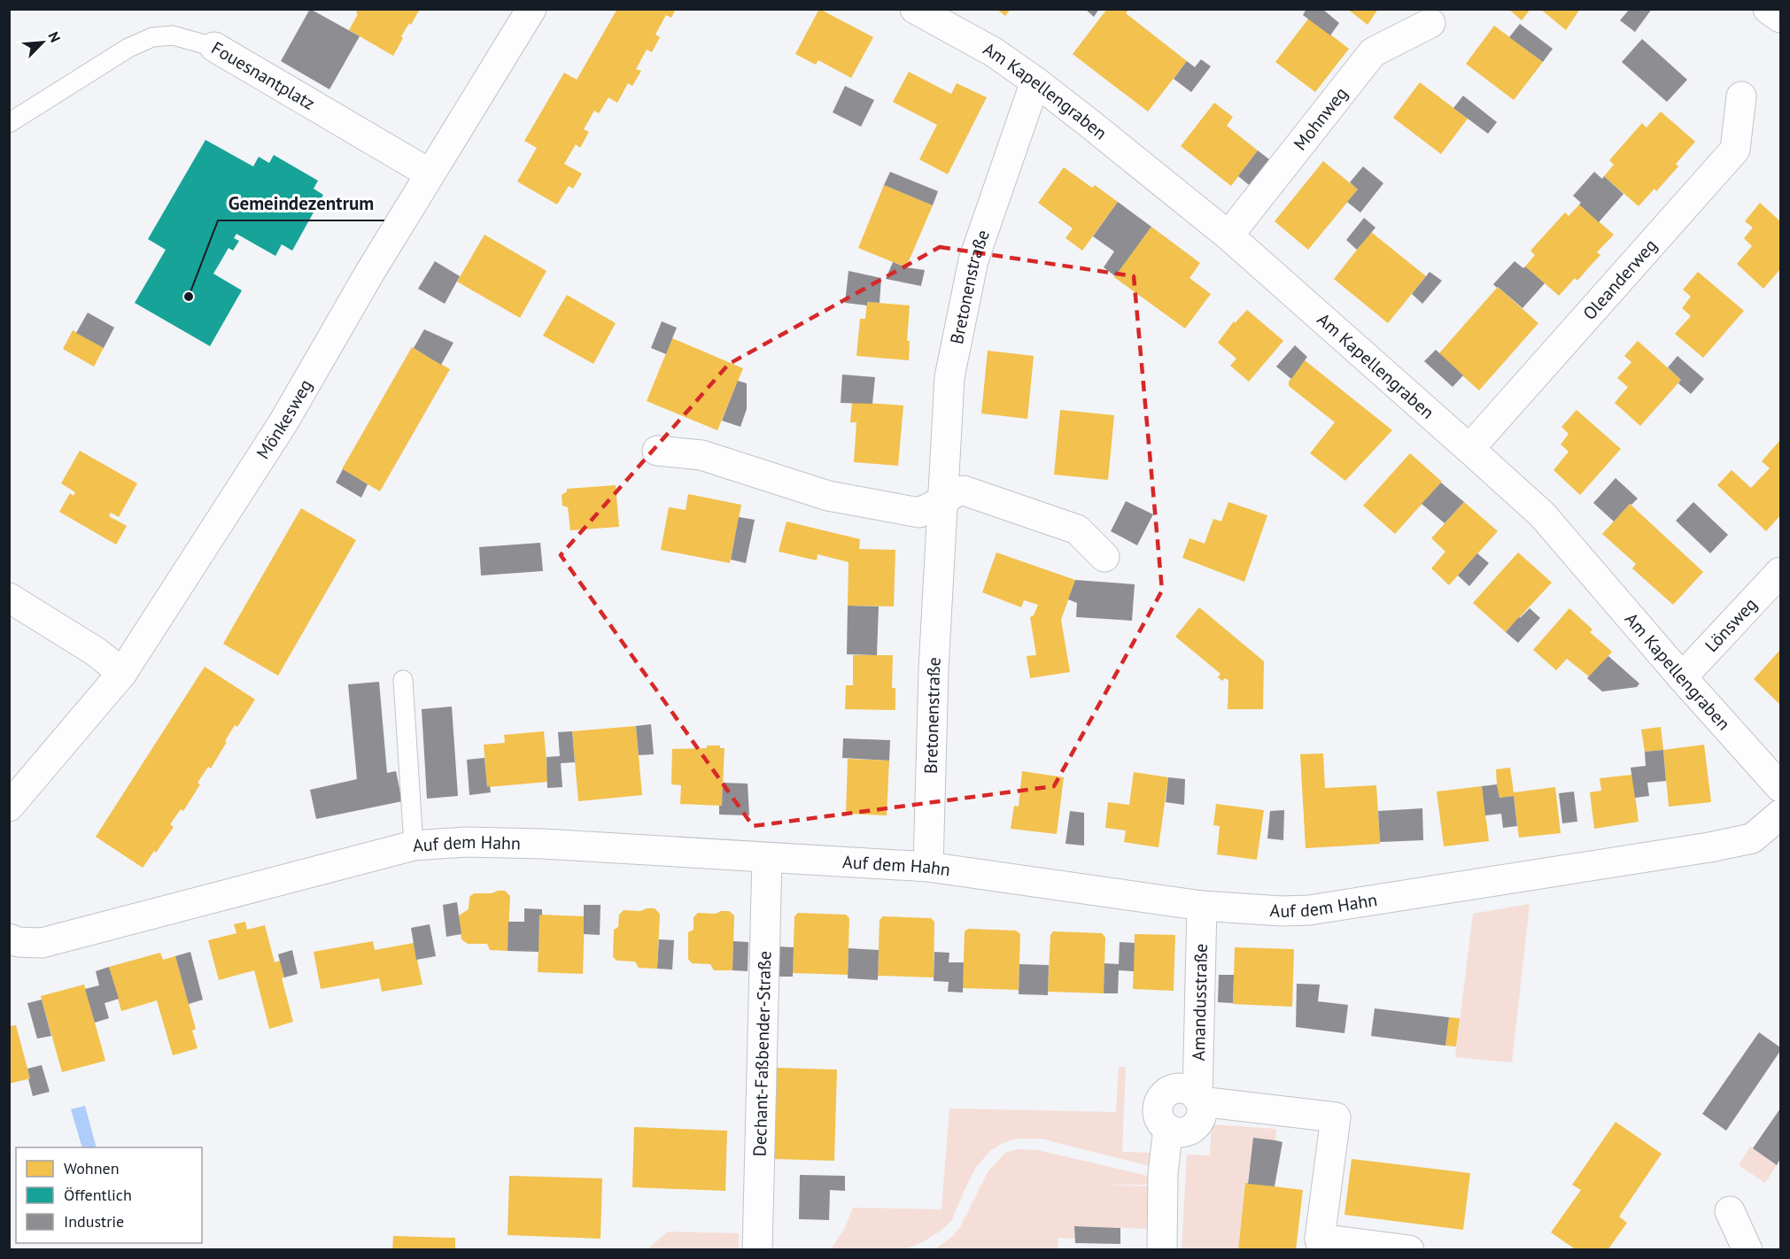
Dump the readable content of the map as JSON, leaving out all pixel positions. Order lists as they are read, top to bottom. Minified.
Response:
{"streets":{"street":["Fouesnantplatz","Am Kapellengraben","Mohnweg","Oleanderweg","Bretonenstraße","Mönkesweg","Lönsweg","Auf dem Hahn","Amandusstraße","Dechant-Faßbender-Straße"]},"crossings":[["Fouesnantplatz","Mönkesweg"],["Am Kapellengraben","Mohnweg"],["Am Kapellengraben","Oleanderweg"],["Am Kapellengraben","Bretonenstraße"],["Am Kapellengraben","Lönsweg"],["Bretonenstraße","Auf dem Hahn"],["Auf dem Hahn","Amandusstraße"],["Auf dem Hahn","Dechant-Faßbender-Straße"]],"places":["Gemeindezentrum"],"legend":["Wohnen","Öffentlich","Industrie"],"north":"top right"}
